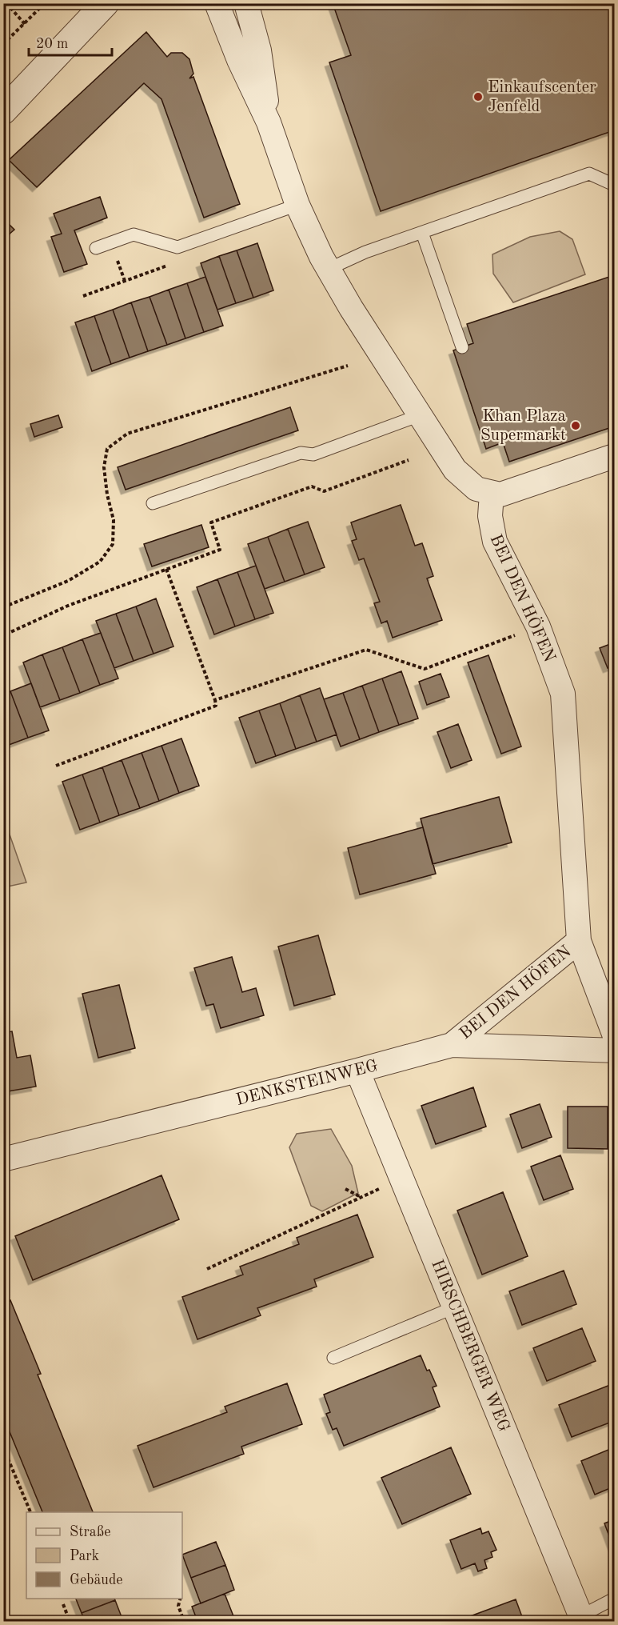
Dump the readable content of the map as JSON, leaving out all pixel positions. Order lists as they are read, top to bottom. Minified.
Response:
{"streets":{"street":["BEI DEN HÖFEN","DENKSTEINWEG","HIRSCHBERGER WEG"]},"crossings":[["BEI DEN HÖFEN","DENKSTEINWEG"],["DENKSTEINWEG","HIRSCHBERGER WEG"]],"places":["Einkaufscenter Jenfeld","Khan Plaza Supermarkt"],"legend":["Straße","Park","Gebäude"],"scale_bar":"20 m"}
